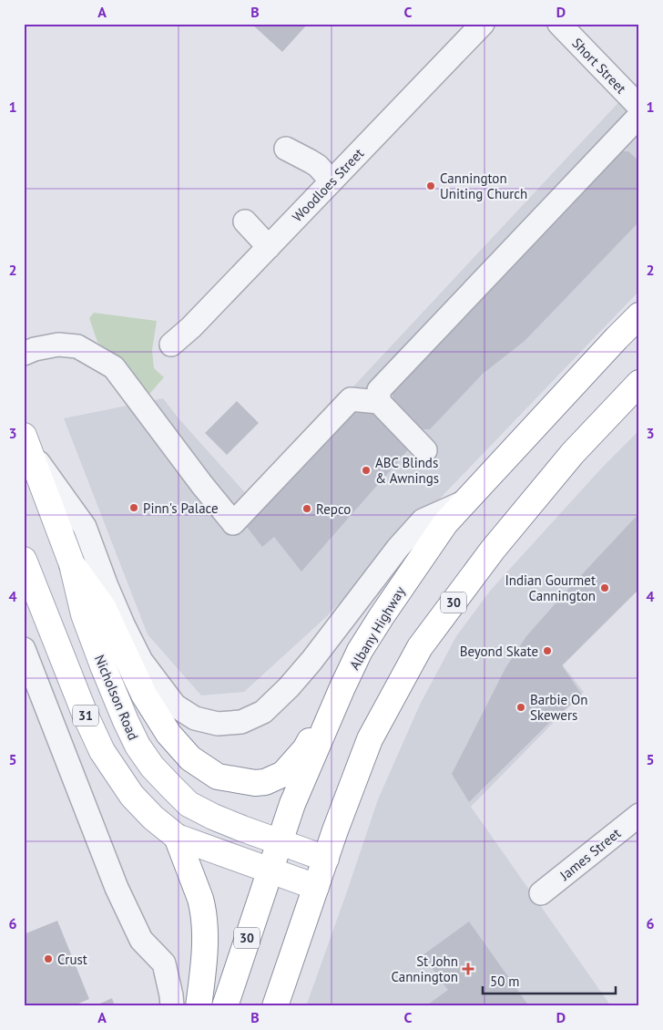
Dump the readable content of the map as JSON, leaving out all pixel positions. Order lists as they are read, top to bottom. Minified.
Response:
{"streets":{"main road":["30","Albany Highway","Nicholson Road","31"],"street":["Short Street","Woodloes Street","James Street"]},"crossings":[["30","Albany Highway"],["30","Nicholson Road"],["30","31"],["Albany Highway","Nicholson Road"],["Albany Highway","31"]],"places":{"other":["Cannington Uniting Church","ABC Blinds & Awnings","Pinn's Palace","Repco","Indian Gourmet Cannington","Beyond Skate","Barbie On Skewers","Crust"],"health":["St John Cannington"]},"scale_bar":"50 m","grid":{"columns":["A","B","C","D"],"rows":["1","2","3","4","5","6"]}}
